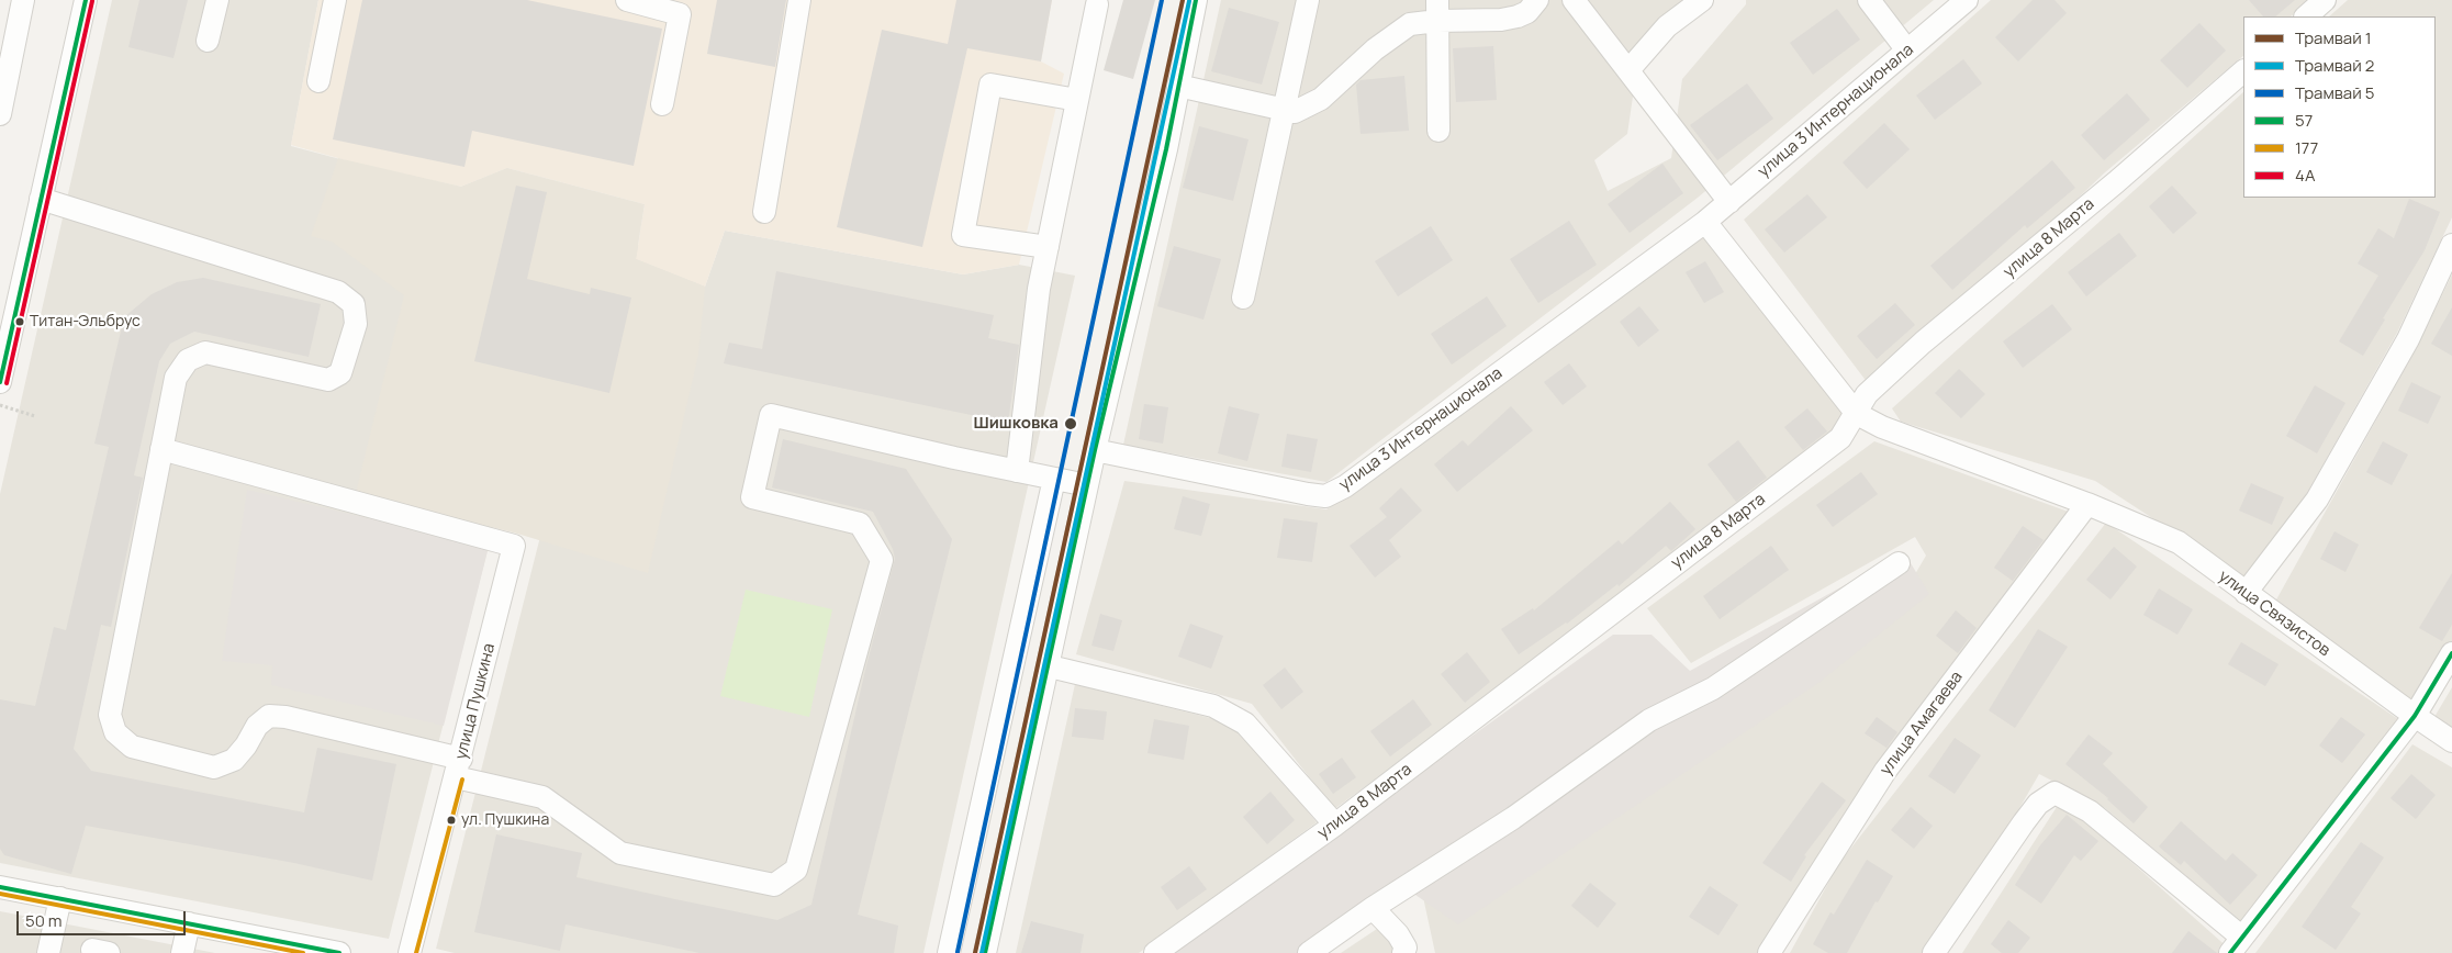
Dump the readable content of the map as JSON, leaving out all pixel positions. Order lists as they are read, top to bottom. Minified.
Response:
{"streets":{"street":["улица 3 Интернационала","улица 8 Марта","улица Связистов","улица Пушкина","улица Амагаева"]},"crossings":[["улица 8 Марта","улица Связистов"],["улица Связистов","улица Амагаева"]],"places":["Титан-Эльбрус","Шишковка","ул. Пушкина"],"lines":["tram line 1","tram line 5","transit line 57","tram line 2","transit line 4А","transit line 177"],"legend":["Трамвай 1","Трамвай 2","Трамвай 5","57","177","4А"],"scale_bar":"50 m"}
